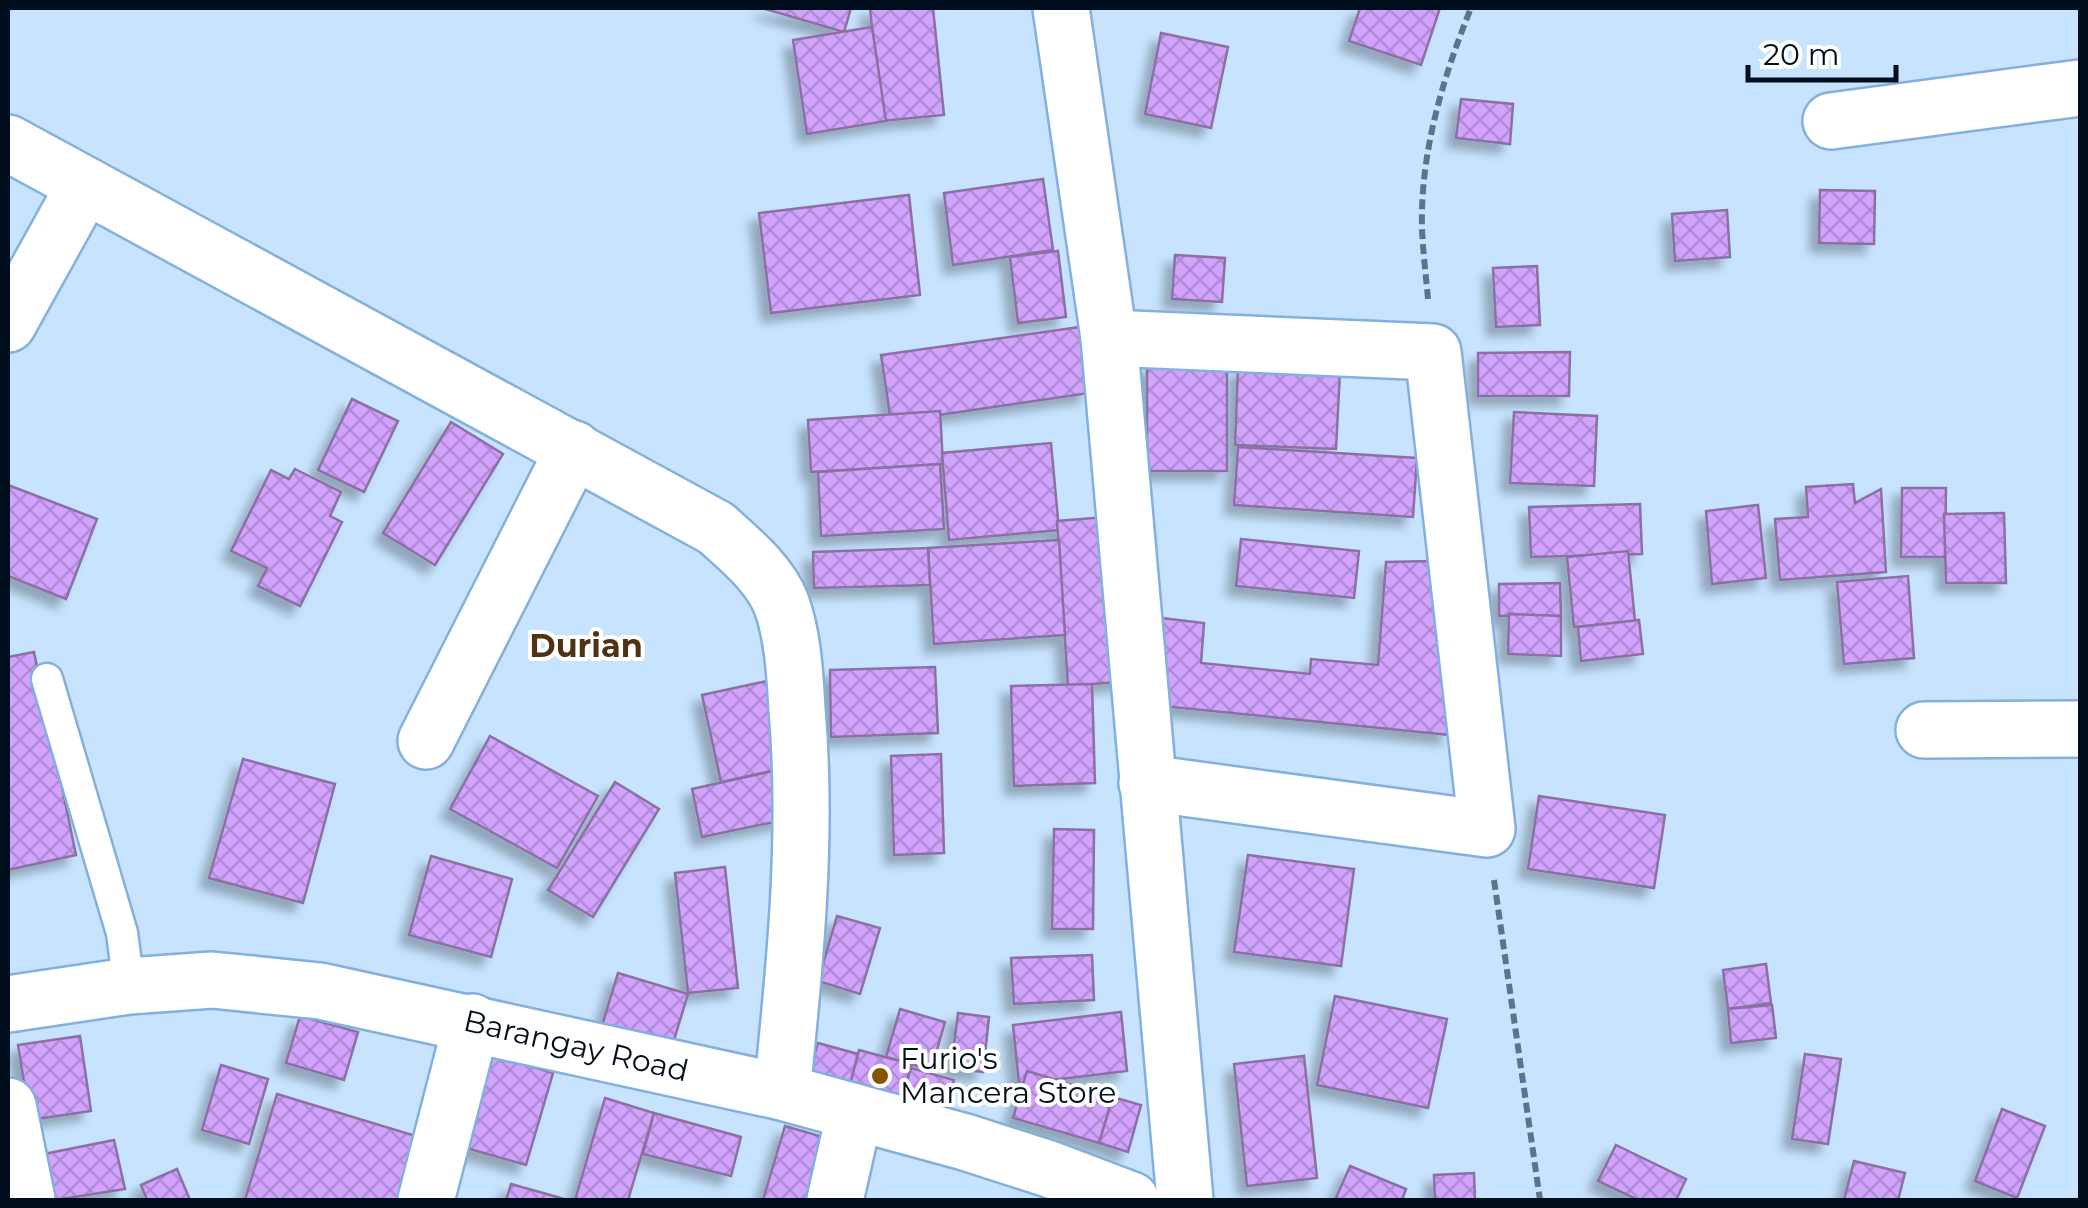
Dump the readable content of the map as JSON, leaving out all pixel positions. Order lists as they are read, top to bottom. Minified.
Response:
{"streets":{"street":["Barangay Road"]},"districts":["Durian"],"places":["Furio's Mancera Store"],"scale_bar":"20 m"}
